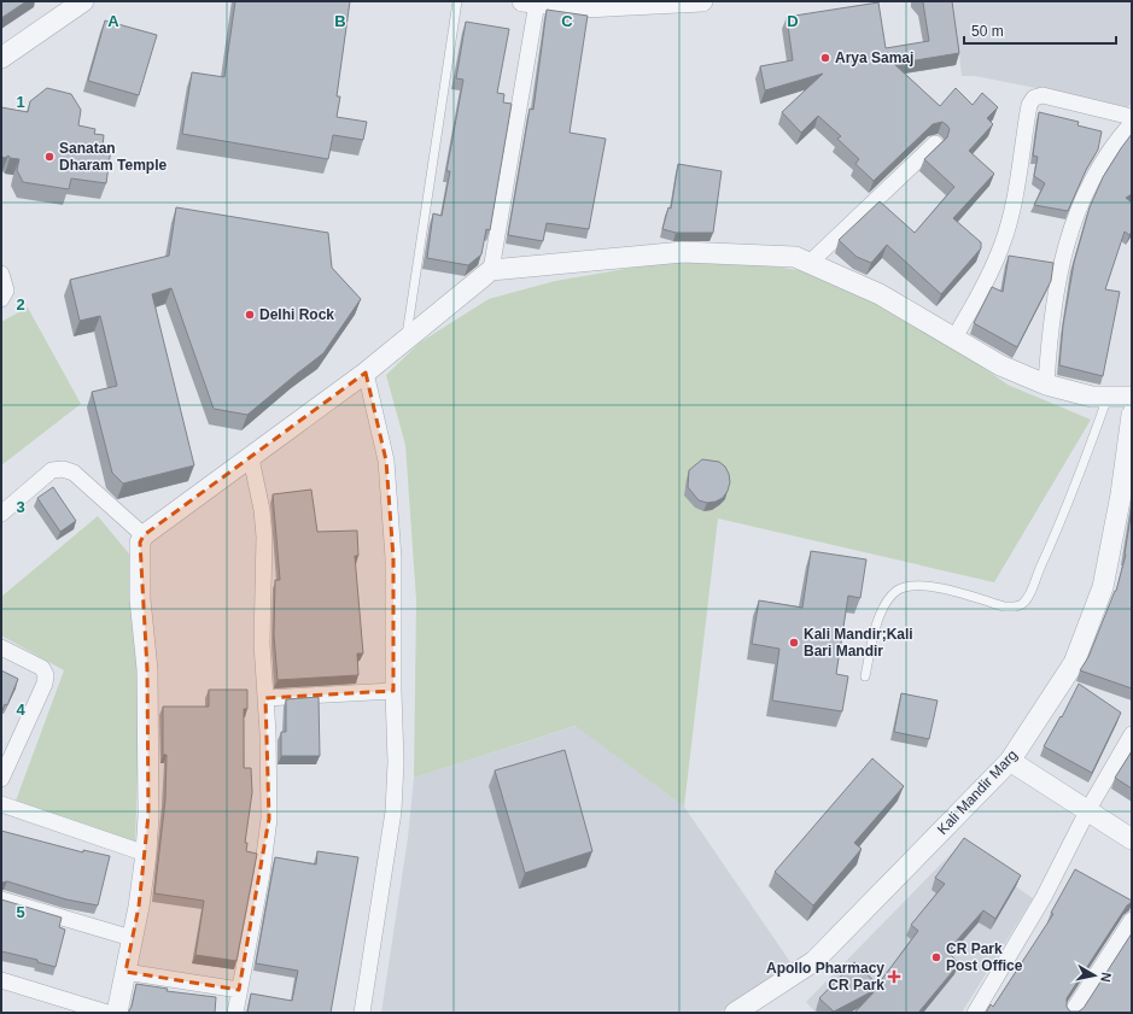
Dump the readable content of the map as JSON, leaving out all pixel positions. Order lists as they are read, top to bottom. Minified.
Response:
{"streets":{"street":["Kali Mandir Marg"]},"places":{"other":["Arya Samaj","Sanatan Dharam Temple","Delhi Rock","Kali Mandir;Kali Bari Mandir","CR Park Post Office"],"health":["Apollo Pharmacy CR Park"]},"scale_bar":"50 m","north":"right","grid":{"columns":["A","B","C","D"],"rows":["1","2","3","4","5"]}}
